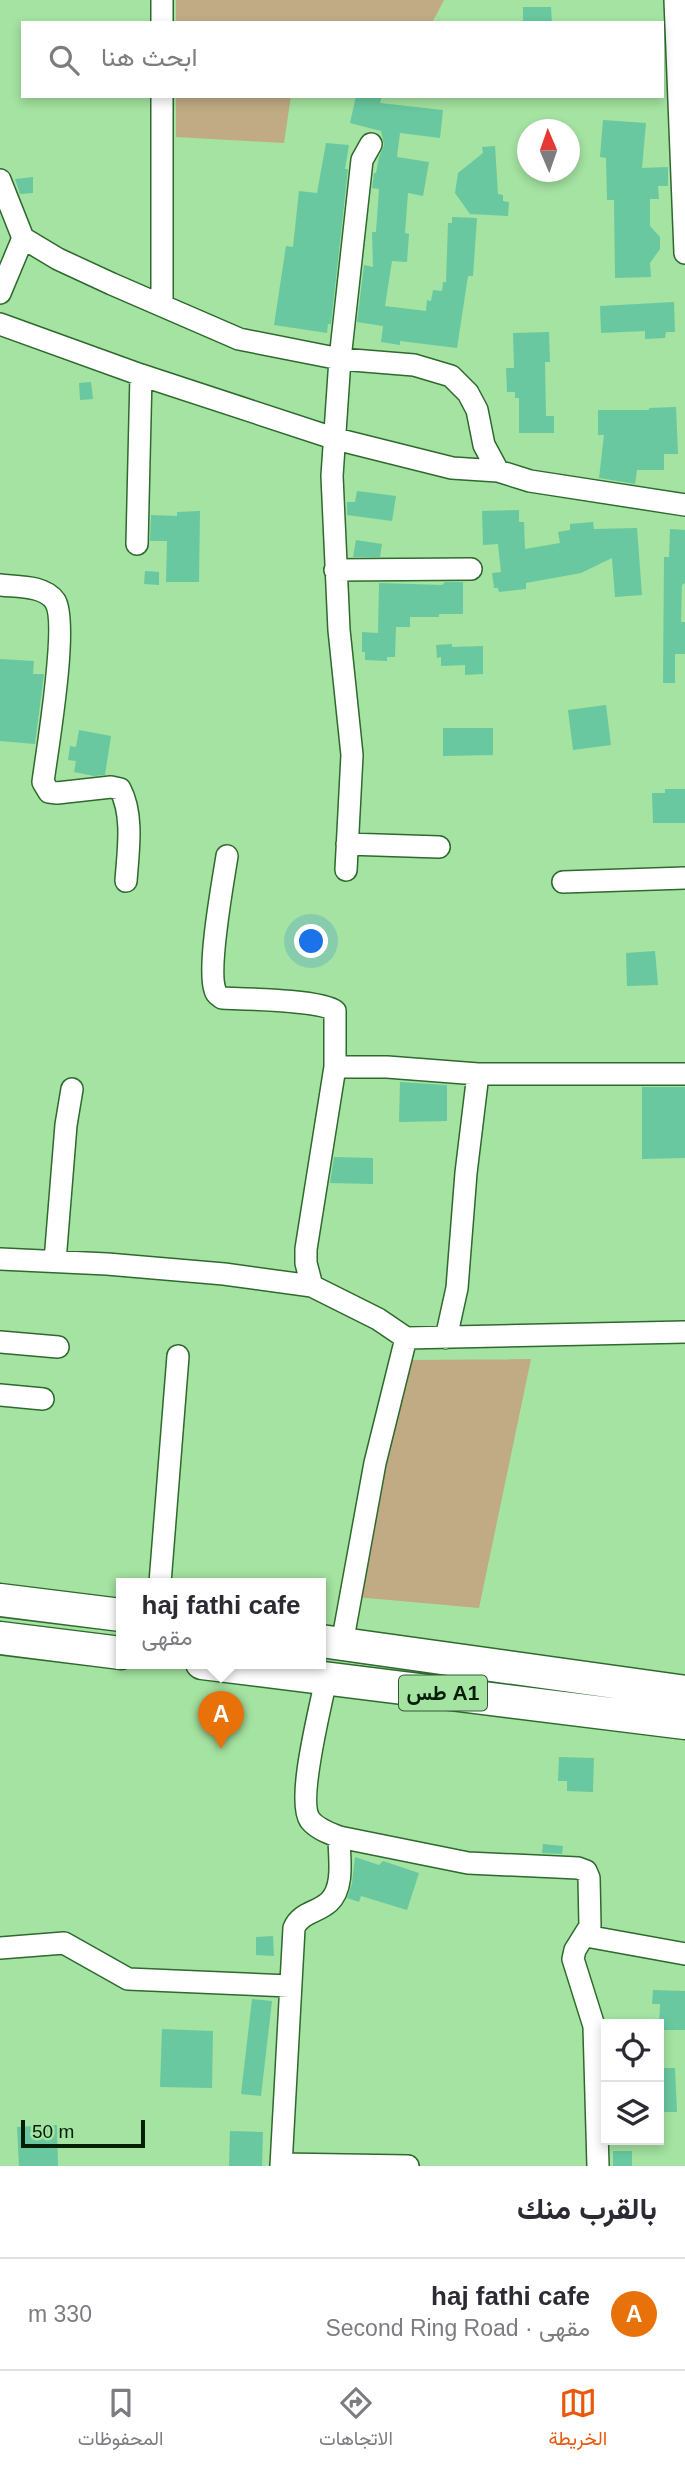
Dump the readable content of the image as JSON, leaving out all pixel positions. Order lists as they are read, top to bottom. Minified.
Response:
{"streets":{"highway":["طس A1"]},"scale_bar":"50 m","north":"top","page":{"search":"ابحث هنا","popup":["haj fathi cafe","مقهى"],"pins":"A","scale":"50 m","heading":"بالقرب منك","list":[{"mark":"A","name":"haj fathi cafe","note":"مقهى · Second Ring Road","value":"330 m"}],"nav":["الخريطة","الاتجاهات","المحفوظات"]}}
